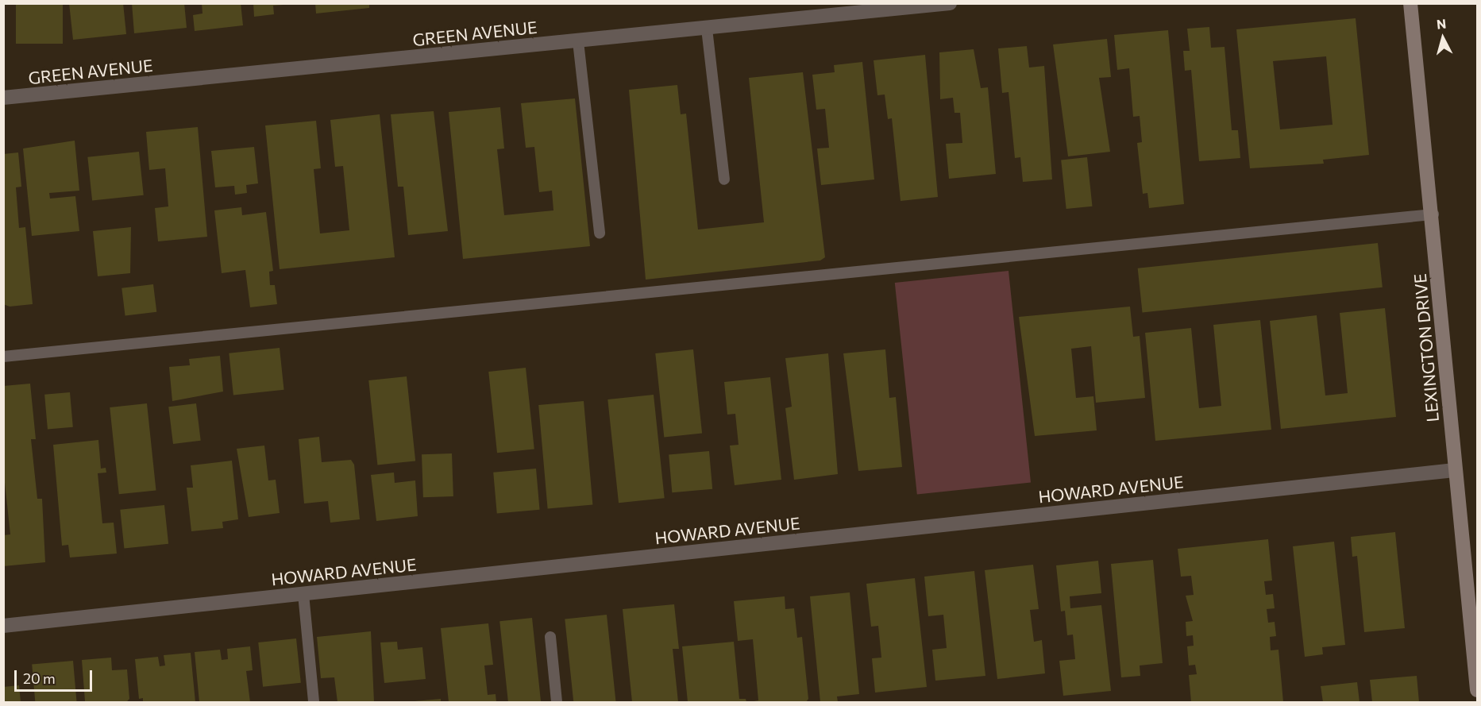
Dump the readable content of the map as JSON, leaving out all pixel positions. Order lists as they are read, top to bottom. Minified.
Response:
{"streets":{"street":["GREEN AVENUE","LEXINGTON DRIVE","HOWARD AVENUE"]},"crossings":[["LEXINGTON DRIVE","HOWARD AVENUE"]],"scale_bar":"20 m","north":"top"}
